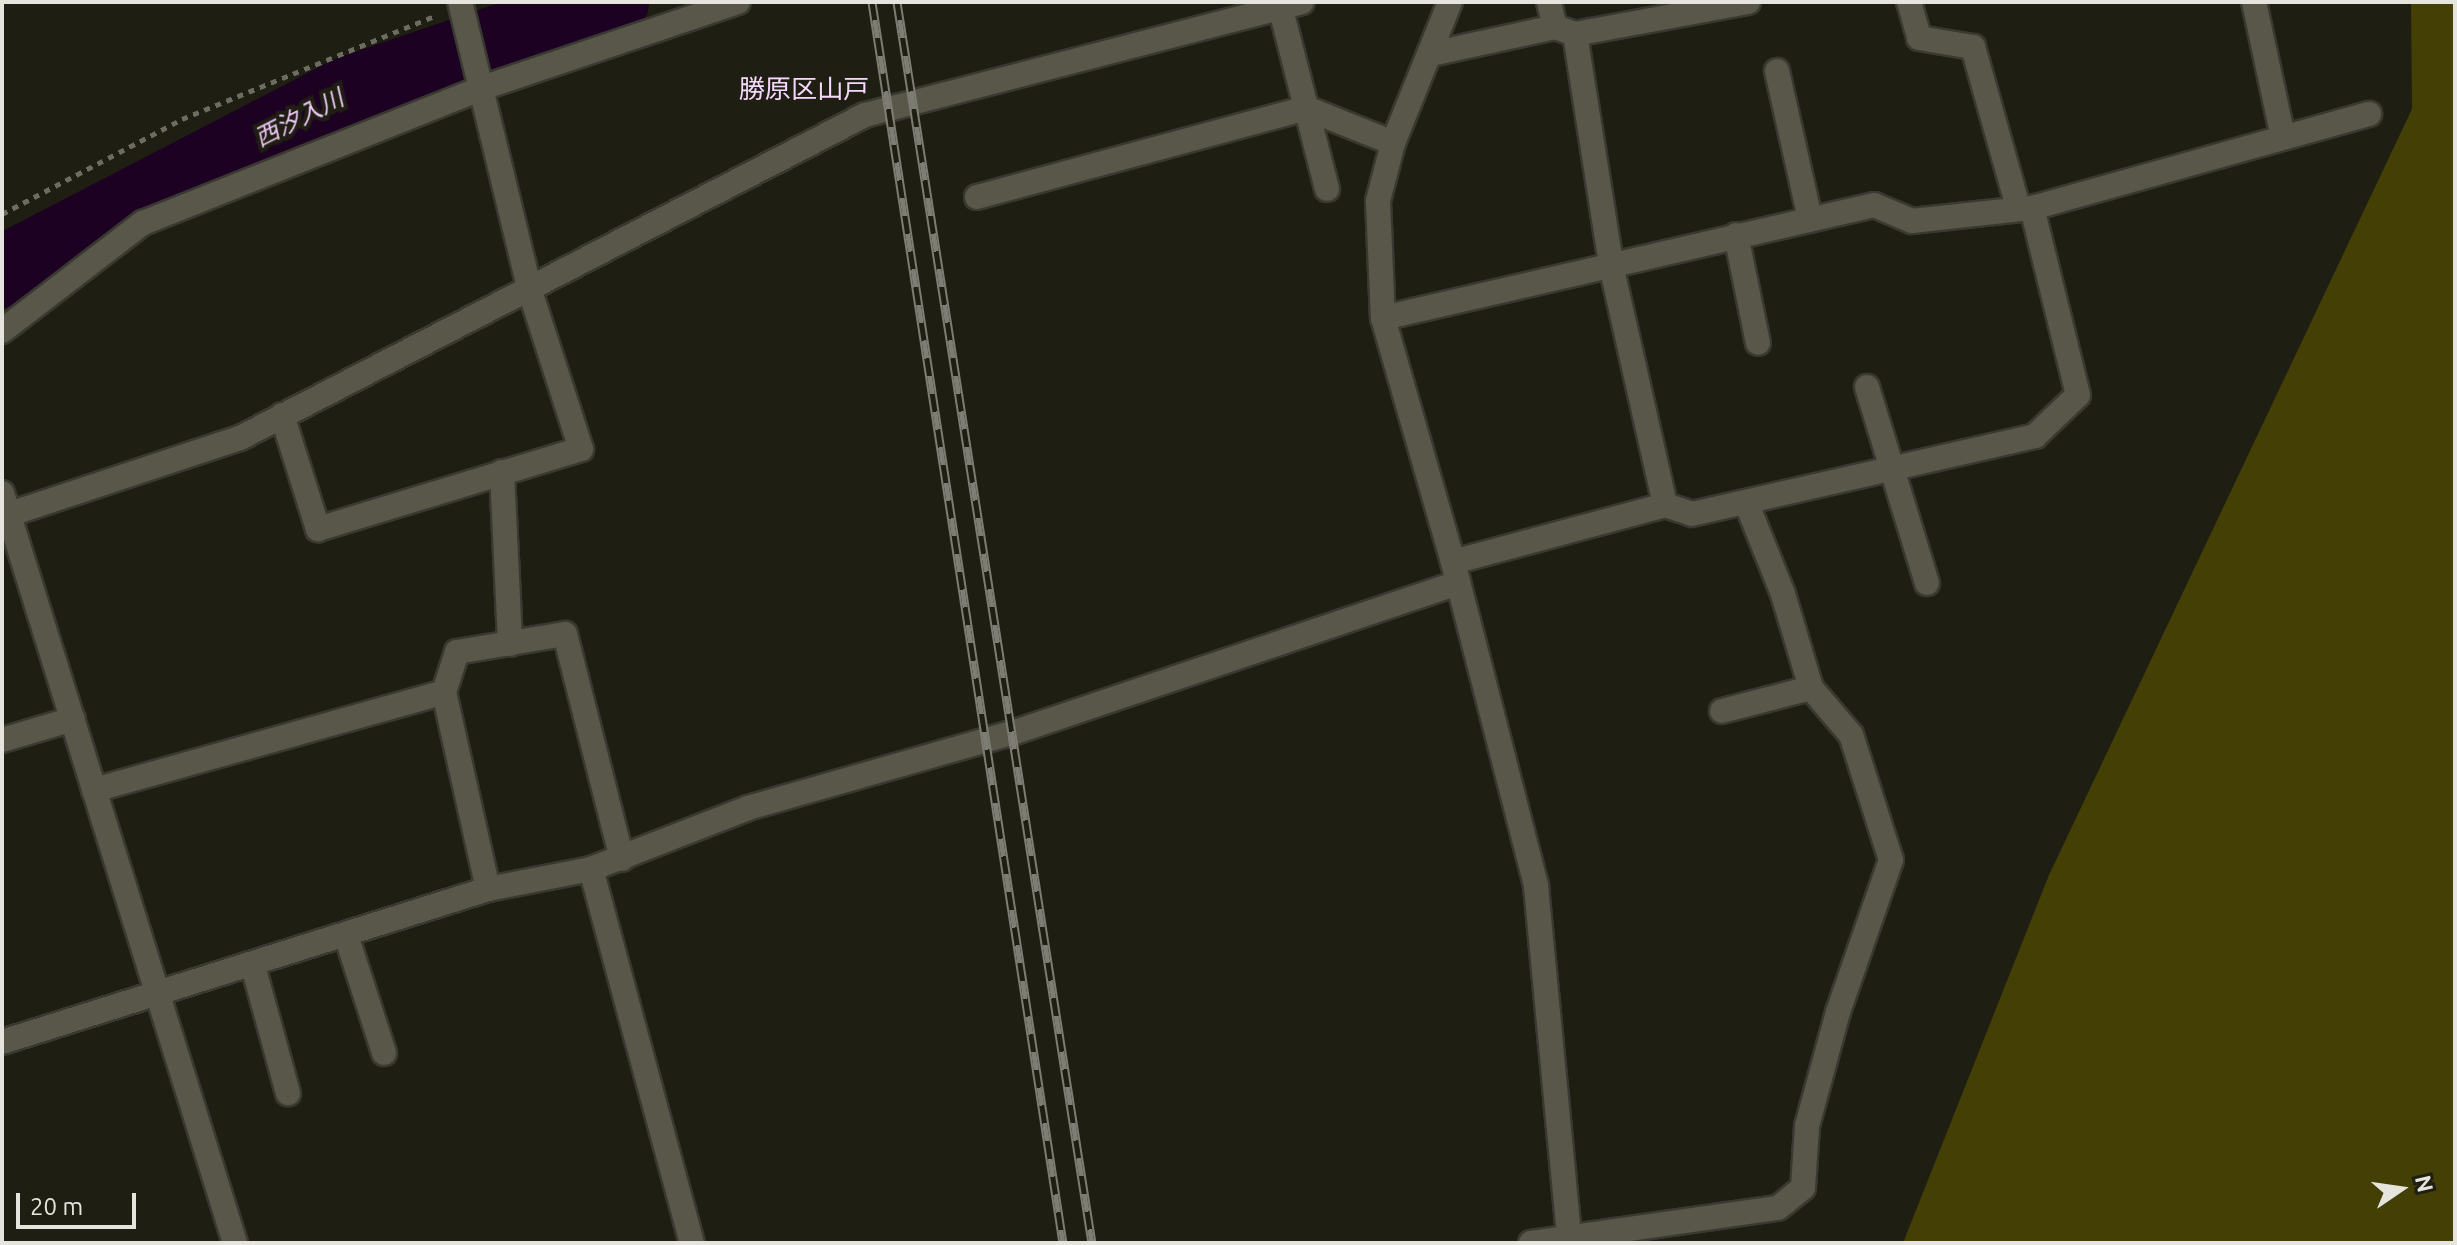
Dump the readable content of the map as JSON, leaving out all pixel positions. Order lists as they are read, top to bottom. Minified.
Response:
{"districts":["勝原区山戸"],"water":["西汐入川"],"scale_bar":"20 m","north":"right"}
